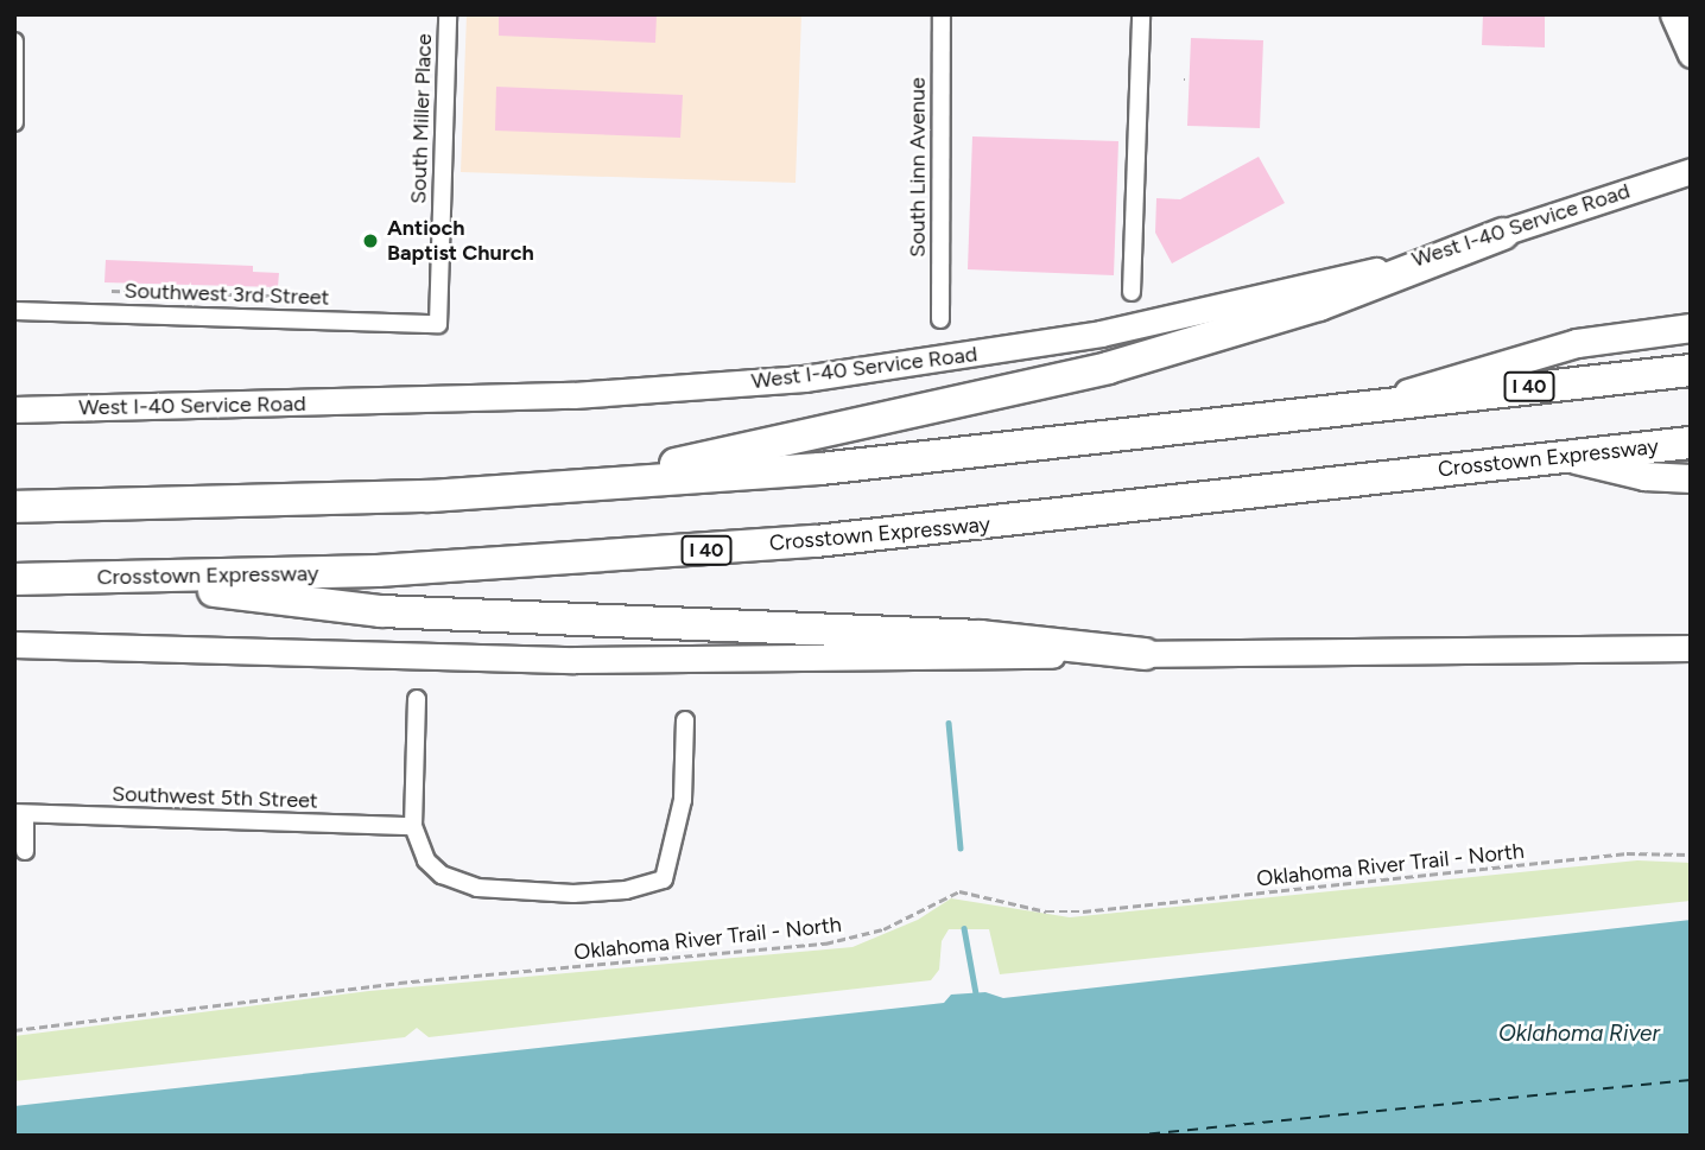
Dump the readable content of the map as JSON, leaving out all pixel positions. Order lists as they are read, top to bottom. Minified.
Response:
{"streets":{"highway":["I 40","Crosstown Expressway"],"main road":["West I-40 Service Road"],"street":["South Miller Place","South Linn Avenue","Southwest 3rd Street","Southwest 5th Street"],"path":["Oklahoma River Trail - North"]},"crossings":[["South Miller Place","Southwest 3rd Street"]],"water":["Oklahoma River"],"places":["Antioch Baptist Church"]}
